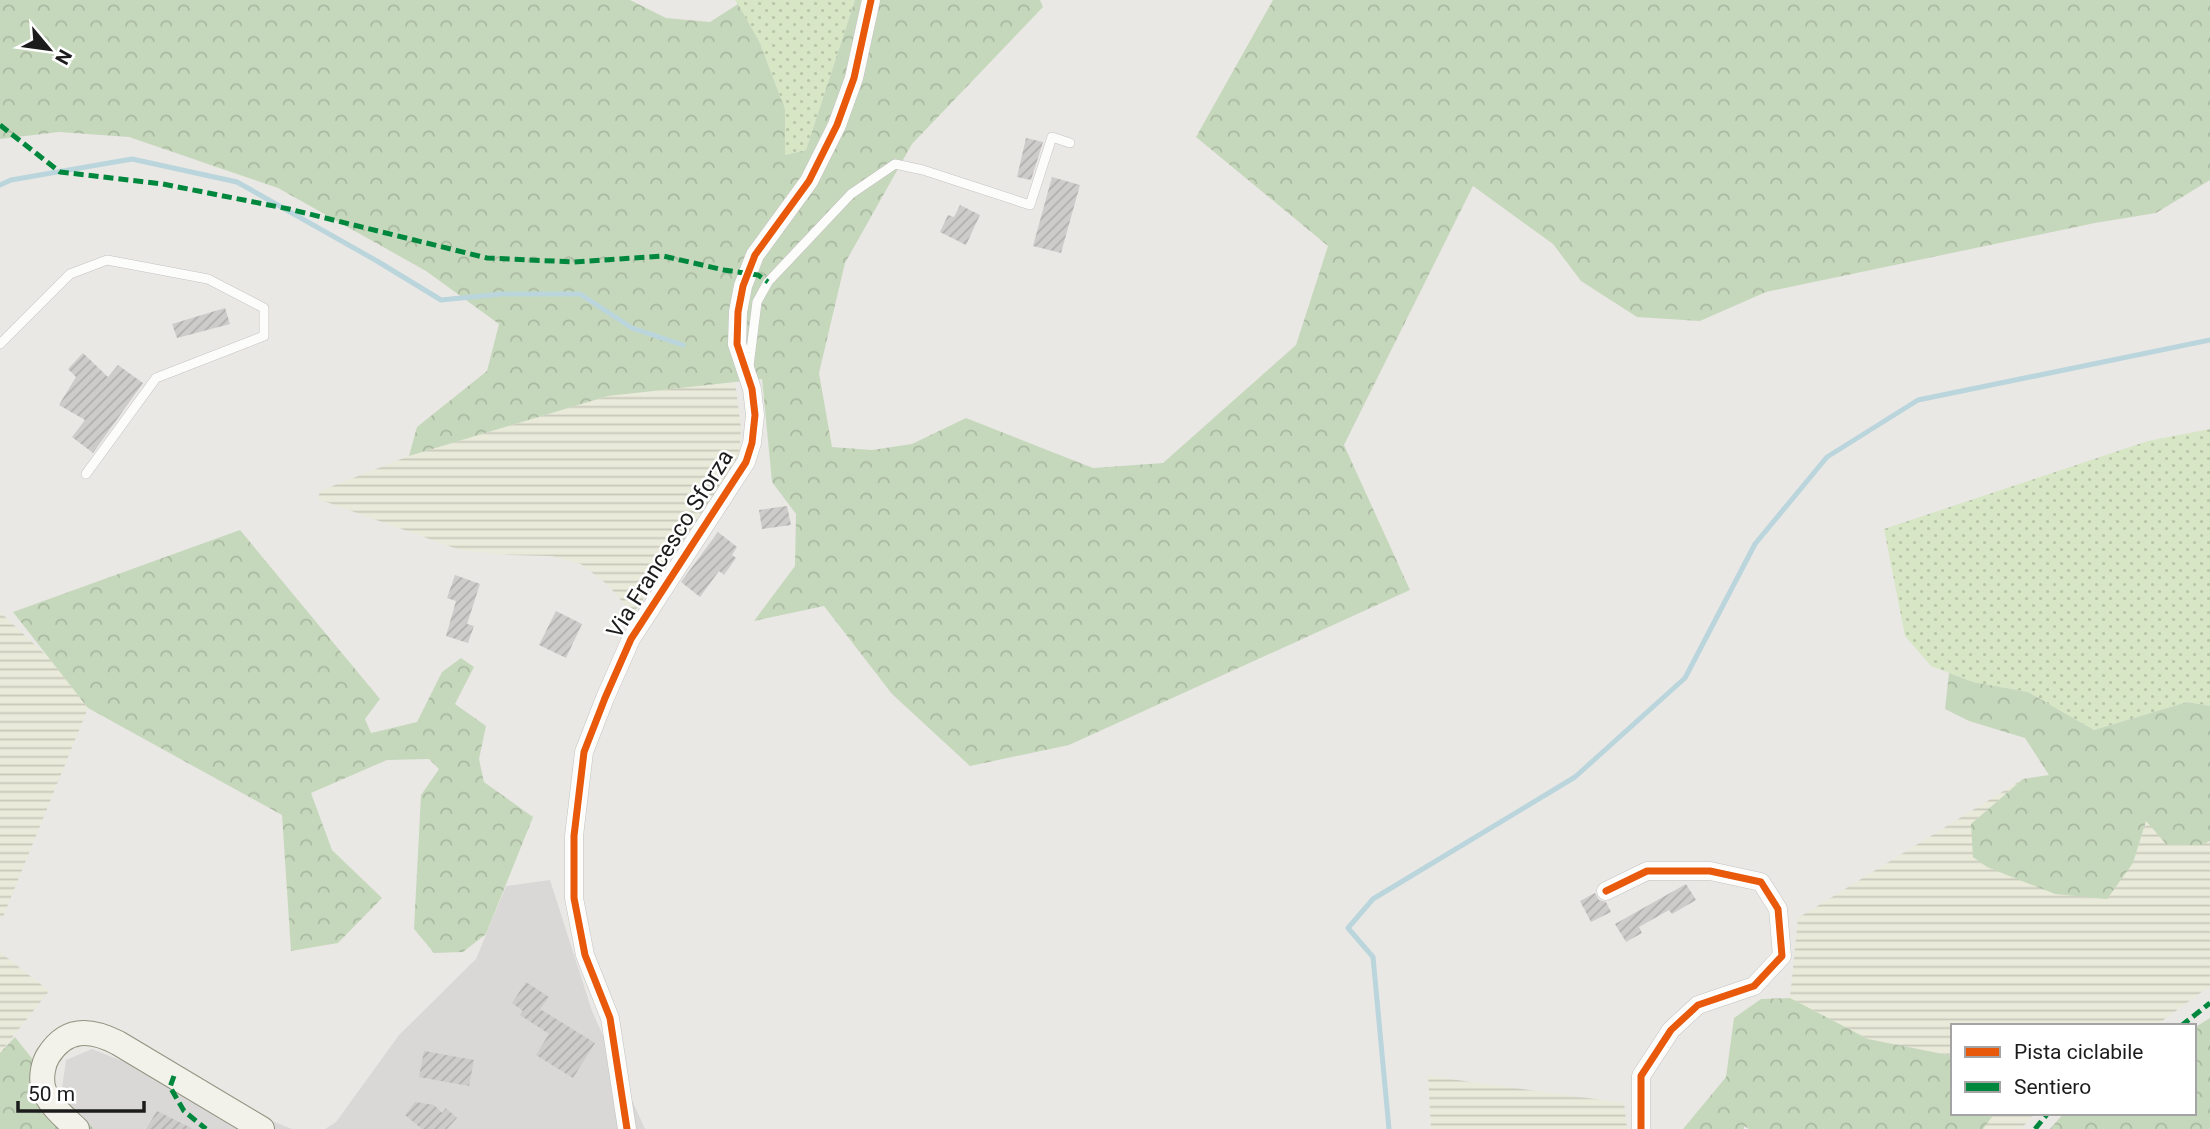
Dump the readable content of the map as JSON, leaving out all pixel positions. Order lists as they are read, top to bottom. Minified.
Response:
{"streets":{"street":["Via Francesco Sforza"]},"legend":["Pista ciclabile","Sentiero"],"scale_bar":"50 m","north":"bottom right"}
